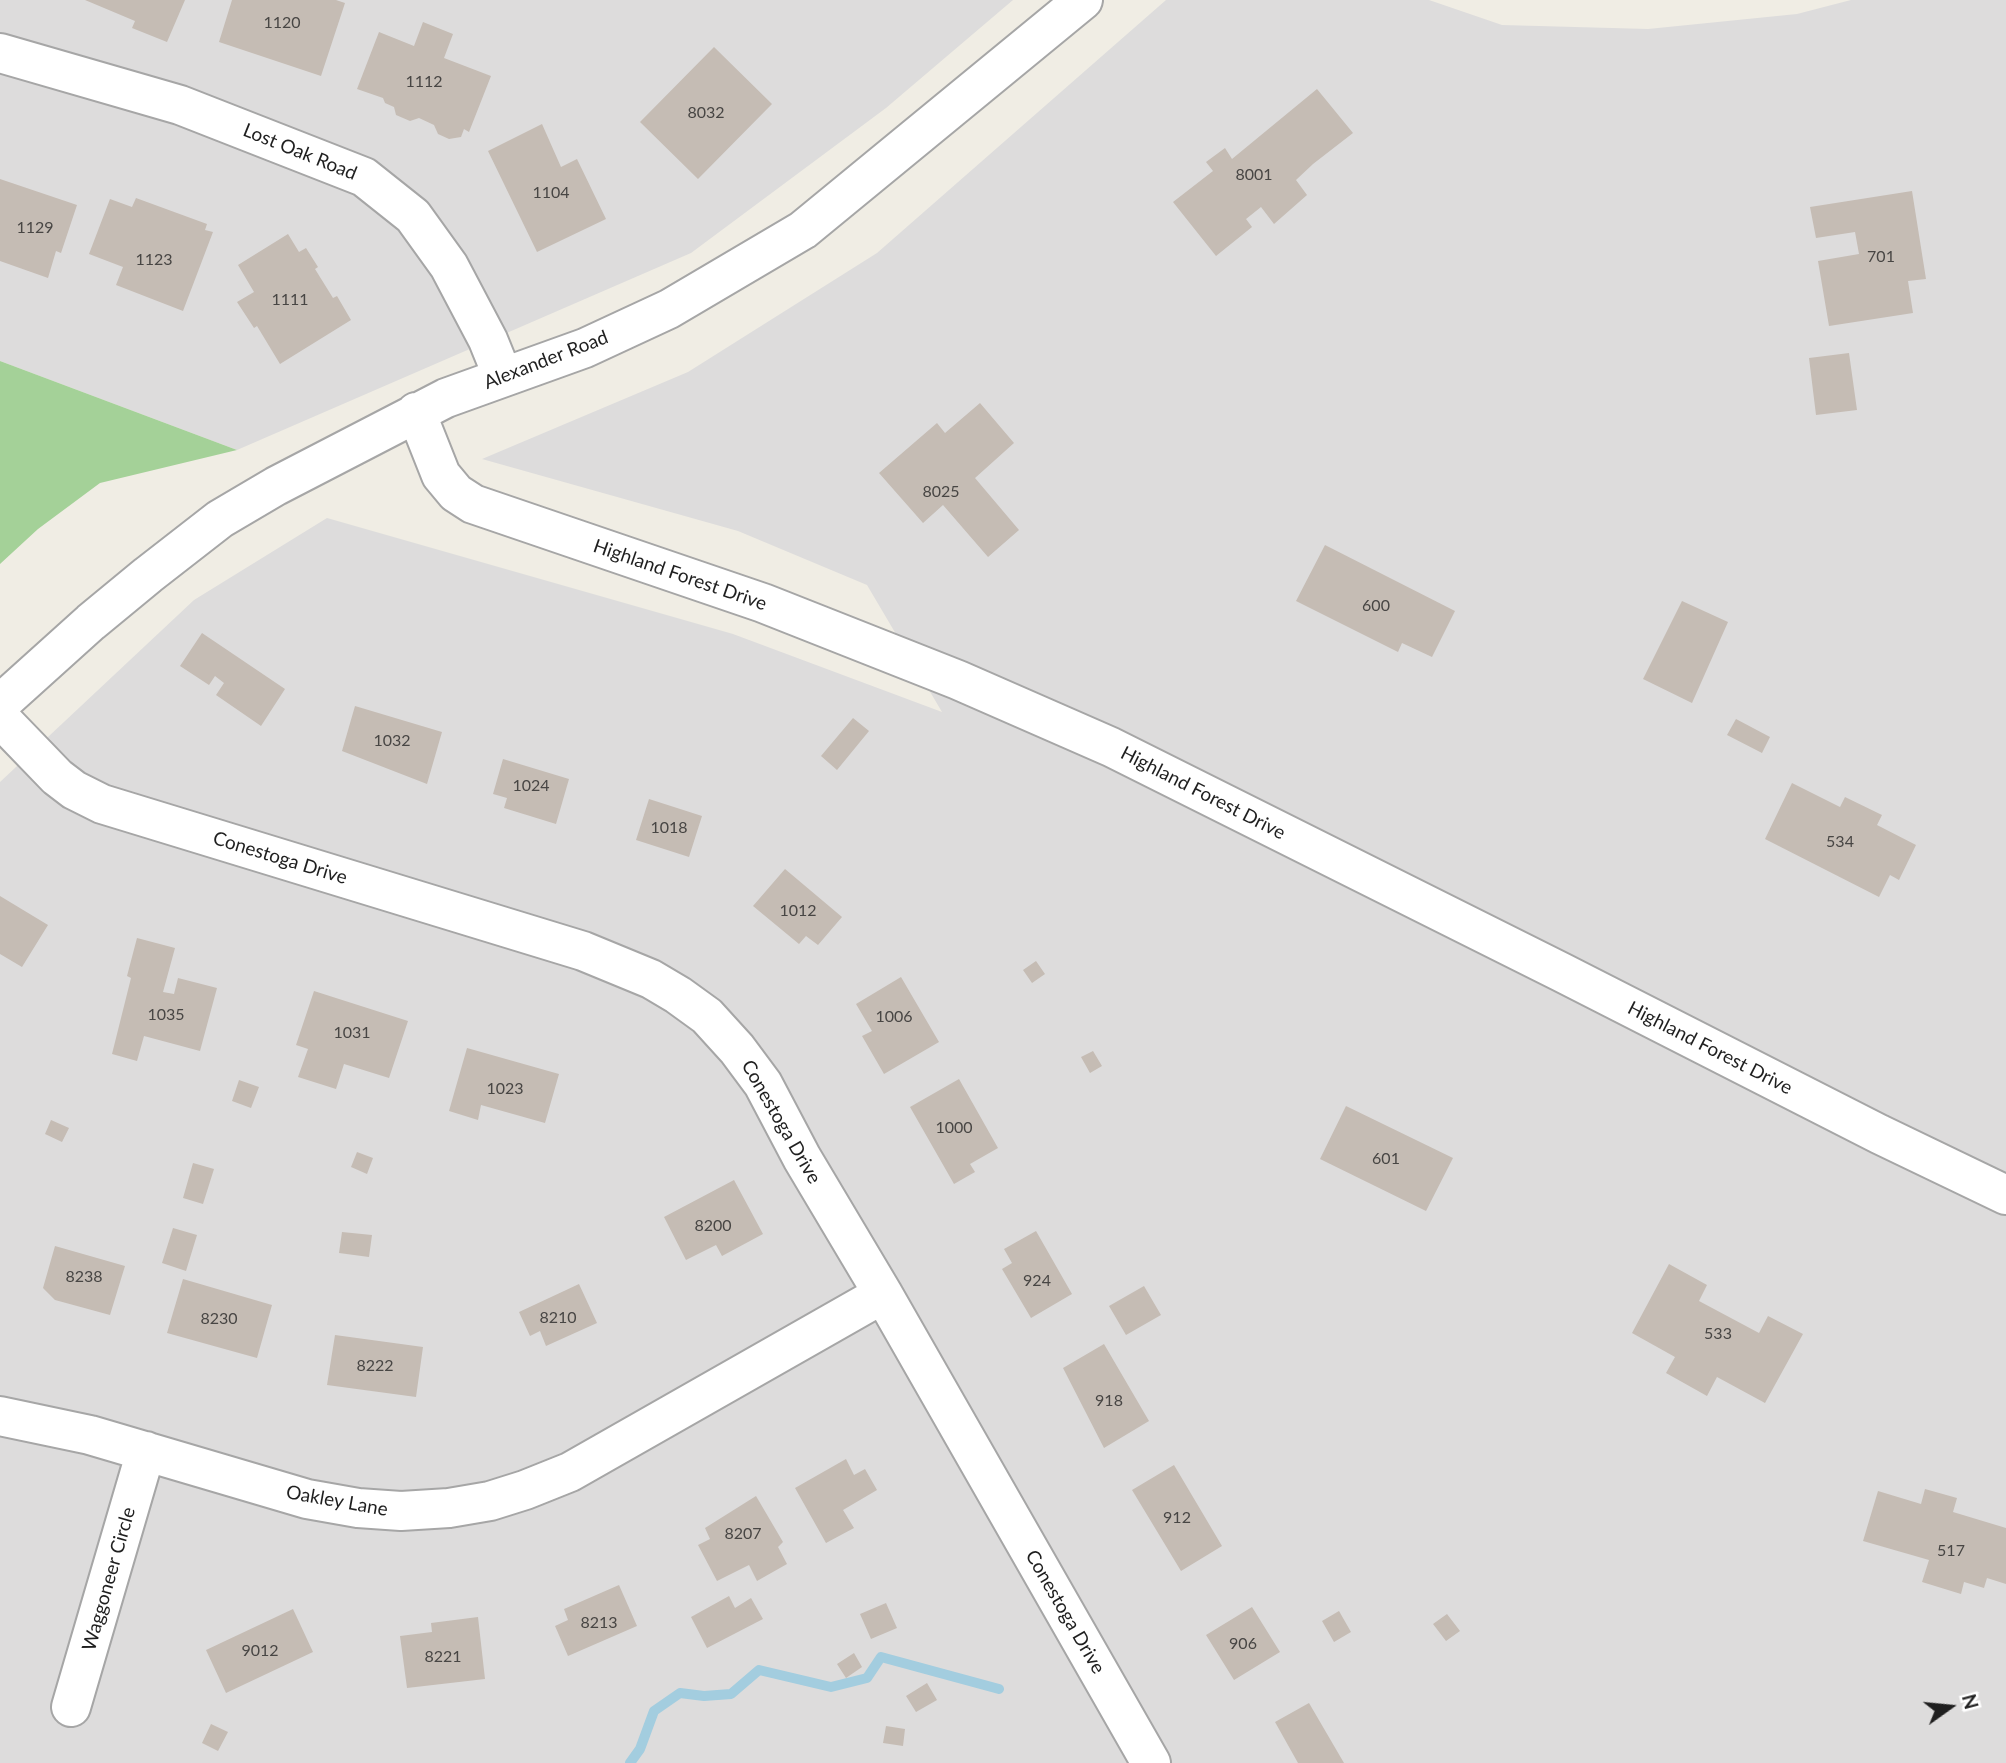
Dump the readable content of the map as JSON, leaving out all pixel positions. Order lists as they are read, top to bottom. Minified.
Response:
{"streets":{"street":["Lost Oak Road","Alexander Road","Highland Forest Drive","Conestoga Drive","Oakley Lane","Waggoneer Circle"]},"crossings":[["Lost Oak Road","Alexander Road"],["Alexander Road","Highland Forest Drive"],["Conestoga Drive","Oakley Lane"],["Oakley Lane","Waggoneer Circle"]],"house_numbers":["1120","1112","8032","8001","1104","1129","701","1123","1111","8025","600","1032","1024","1018","534","1012","1035","1006","1031","1023","1000","601","8200","8238","924","8210","8230","533","8222","918","912","8207","517","8213","906","9012","8221"],"north":"right"}
